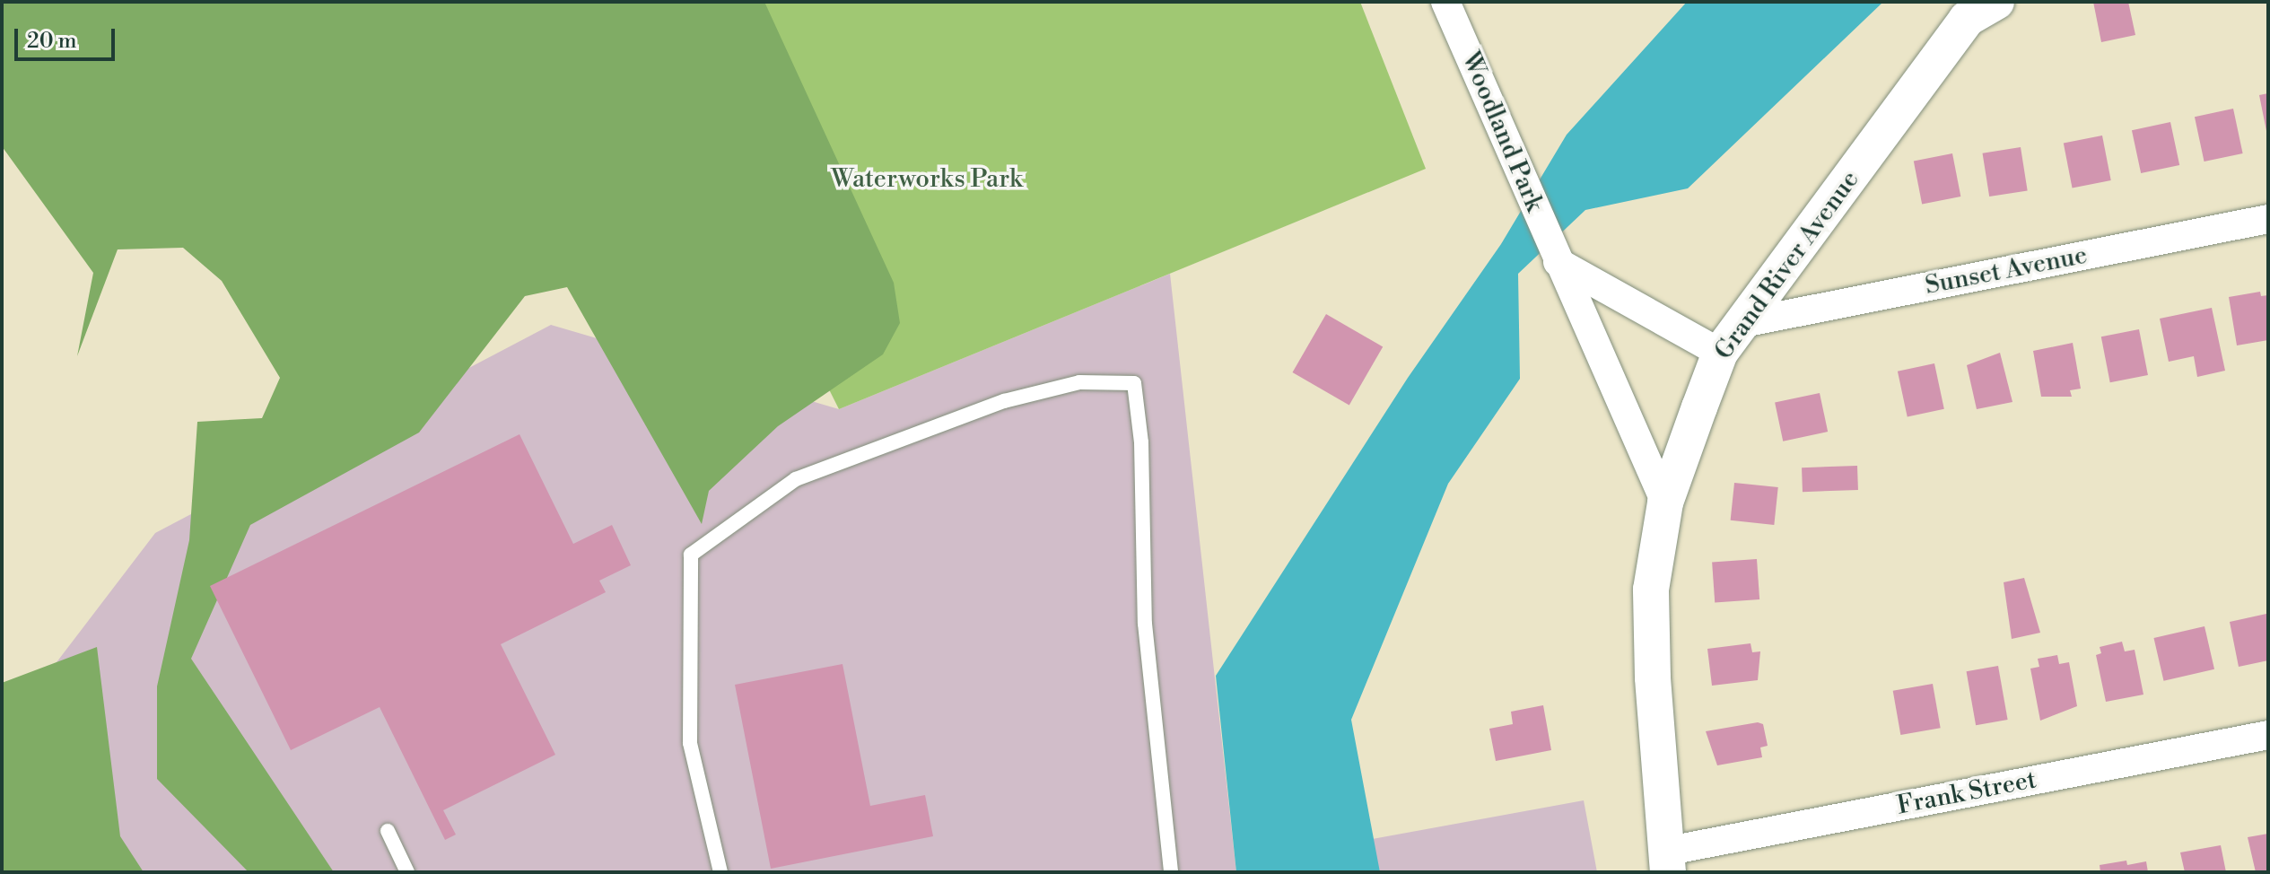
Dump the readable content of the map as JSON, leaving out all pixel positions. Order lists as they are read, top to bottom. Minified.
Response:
{"streets":{"street":["Woodland Park","Grand River Avenue","Sunset Avenue","Frank Street"]},"crossings":[["Woodland Park","Grand River Avenue"],["Grand River Avenue","Sunset Avenue"],["Grand River Avenue","Frank Street"]],"parks":["Waterworks Park"],"scale_bar":"20 m"}
